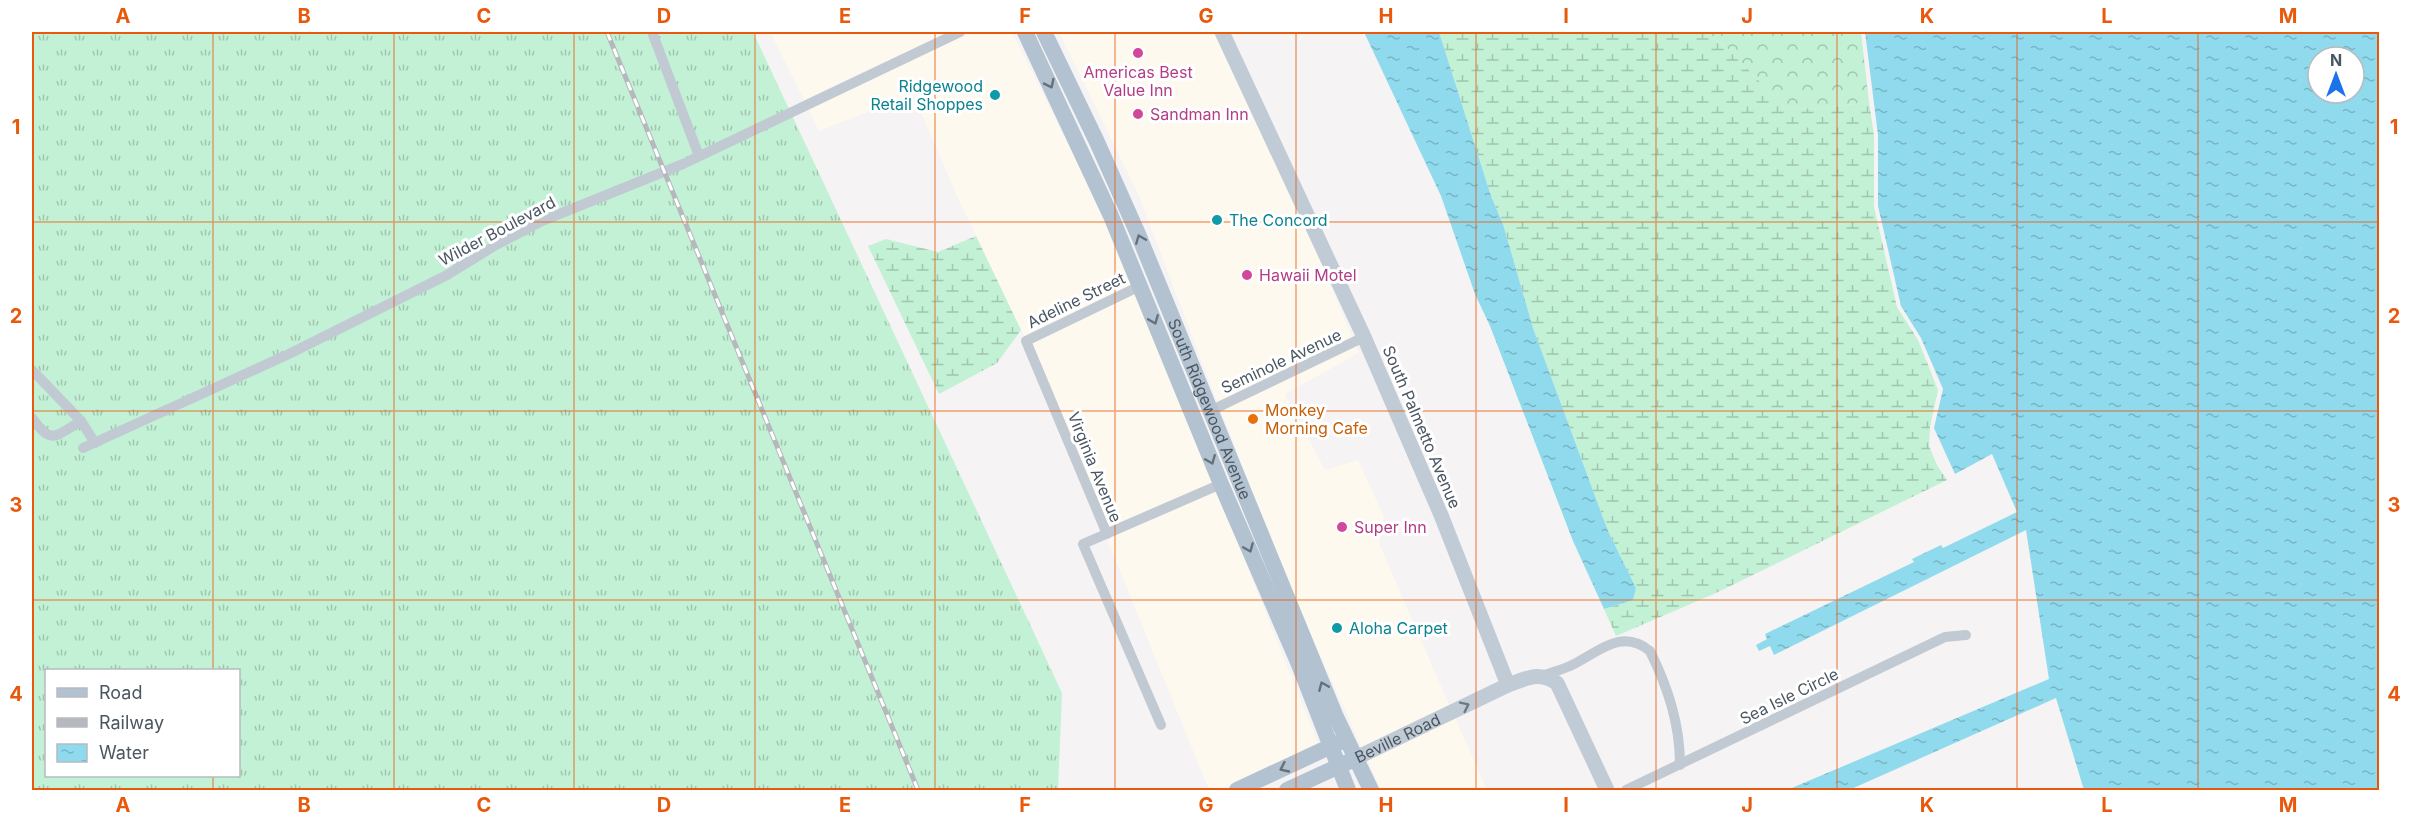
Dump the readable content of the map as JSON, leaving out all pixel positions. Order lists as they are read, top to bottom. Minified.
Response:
{"streets":{"main road":["South Ridgewood Avenue","Beville Road"],"street":["Wilder Boulevard","Adeline Street","Seminole Avenue","South Palmetto Avenue","Virginia Avenue","Sea Isle Circle"]},"crossings":[["Adeline Street","South Ridgewood Avenue"],["Adeline Street","Virginia Avenue"],["Seminole Avenue","South Ridgewood Avenue"],["Seminole Avenue","South Palmetto Avenue"],["South Ridgewood Avenue","Beville Road"],["South Palmetto Avenue","Beville Road"]],"places":["Americas Best Value Inn","Ridgewood Retail Shoppes","Sandman Inn","The Concord","Hawaii Motel","Monkey Morning Cafe","Super Inn","Aloha Carpet"],"legend":["Road","Railway","Water"],"north":"top","grid":{"columns":["A","B","C","D","E","F","G","H","I","J","K","L","M"],"rows":["1","2","3","4"]}}
